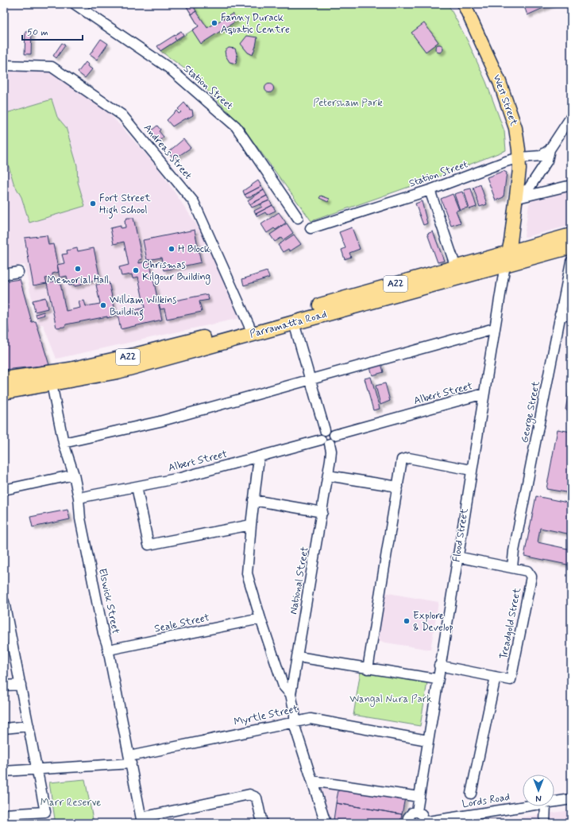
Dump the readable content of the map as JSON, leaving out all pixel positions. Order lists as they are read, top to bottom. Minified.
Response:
{"streets":{"highway":["A22","Parramatta Road"],"main road":["West Street"],"street":["Station Street","Andreas Street","Albert Street","George Street","Flood Street","National Street","Elswick Street","Seale Street","Treadgold Street","Myrtle Street","Lords Road"]},"crossings":[["Station Street","West Street"],["West Street","Parramatta Road"],["West Street","Flood Street"],["Andreas Street","Parramatta Road"],["Parramatta Road","Flood Street"],["Parramatta Road","Elswick Street"],["Albert Street","Flood Street"],["Albert Street","National Street"],["Albert Street","Elswick Street"],["George Street","Treadgold Street"],["Flood Street","Treadgold Street"],["Flood Street","Myrtle Street"],["National Street","Myrtle Street"],["Elswick Street","Seale Street"],["Elswick Street","Myrtle Street"]],"parks":["Petersham Park","Wangal Nura Park","Marr Reserve"],"places":["Fanny Durack Aquatic Centre","Fort Street High School","H Block","Memorial Hall","Chrismas Kilgour Building","William Wilkins Building","Explore & Develop"],"scale_bar":"50 m","north":"bottom"}
